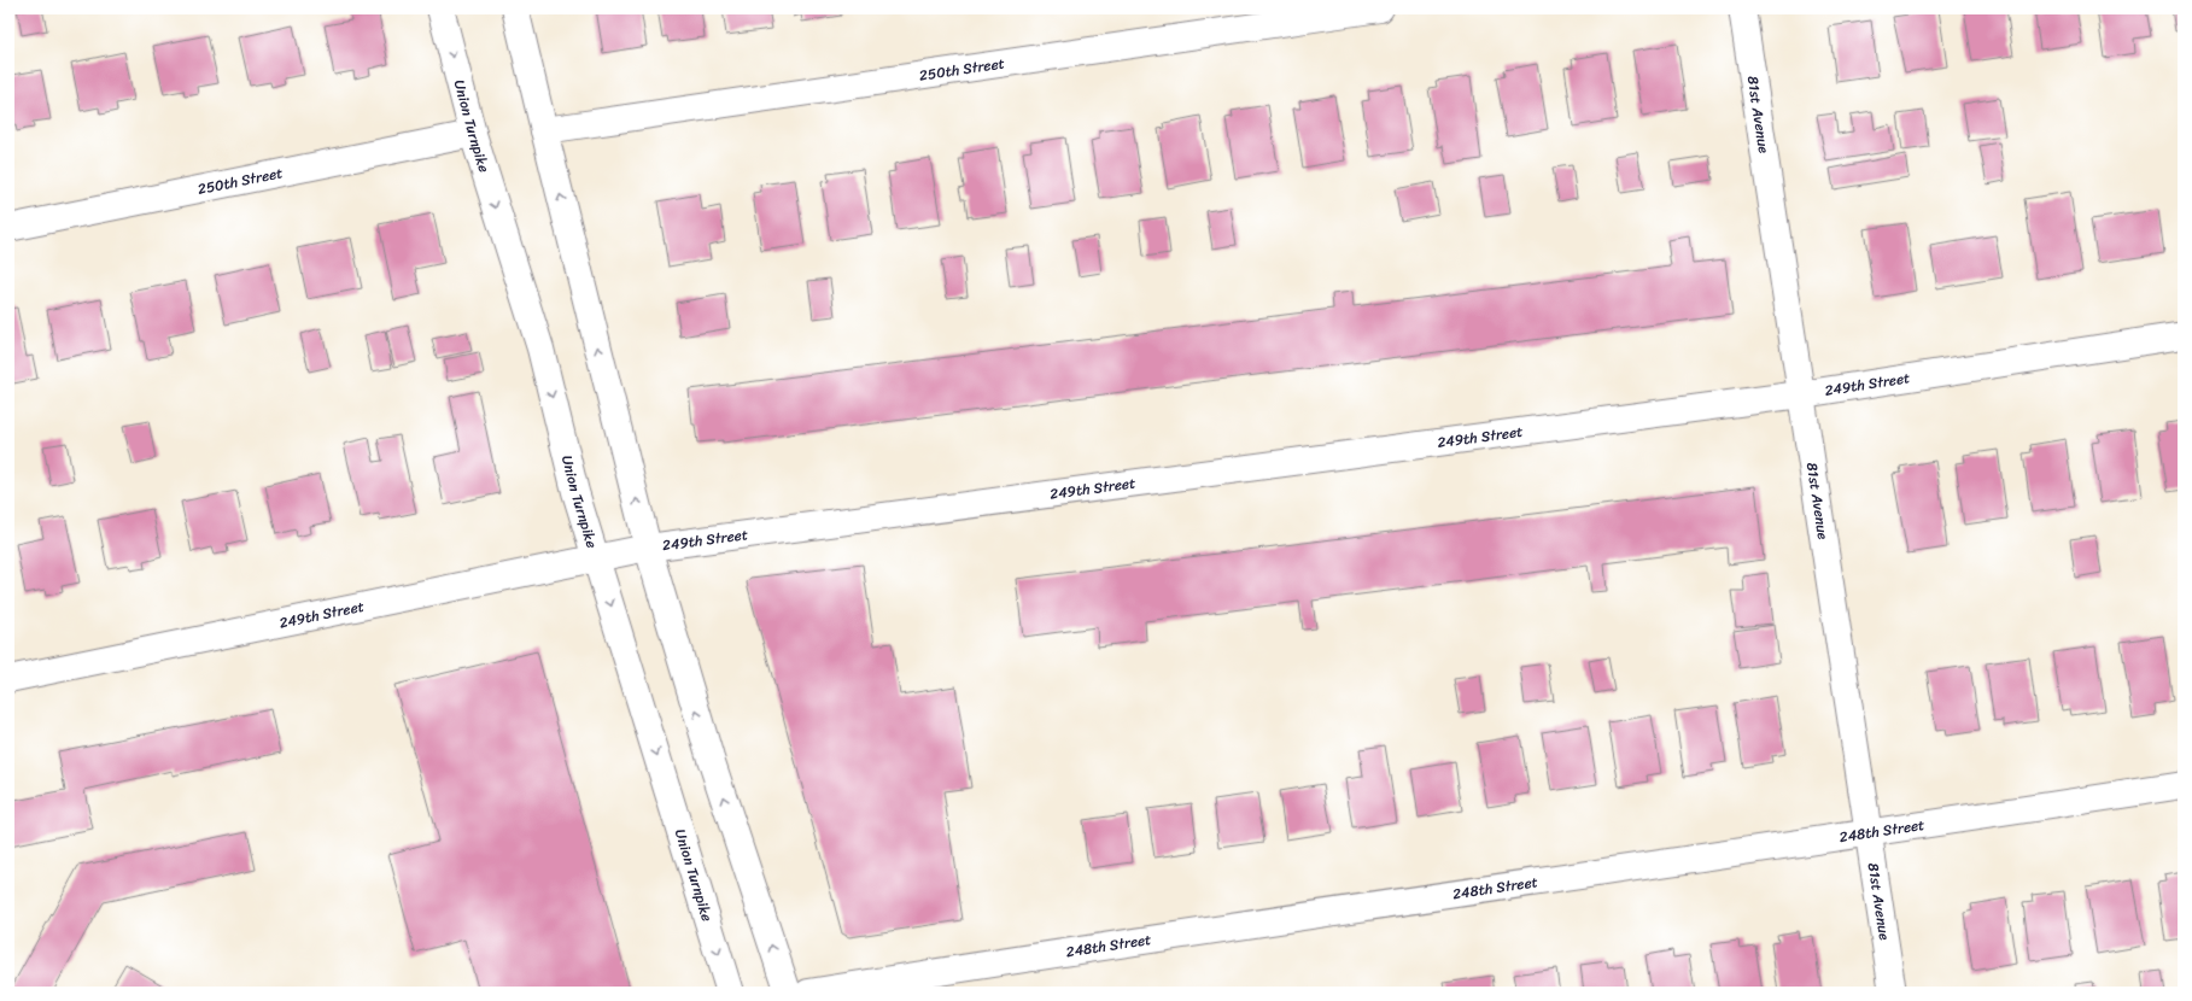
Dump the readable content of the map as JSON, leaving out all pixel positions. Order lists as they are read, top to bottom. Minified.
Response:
{"streets":{"street":["250th Street","81st Avenue","Union Turnpike","249th Street","248th Street"]},"crossings":[["250th Street","Union Turnpike"],["81st Avenue","249th Street"],["81st Avenue","248th Street"],["Union Turnpike","249th Street"]]}
